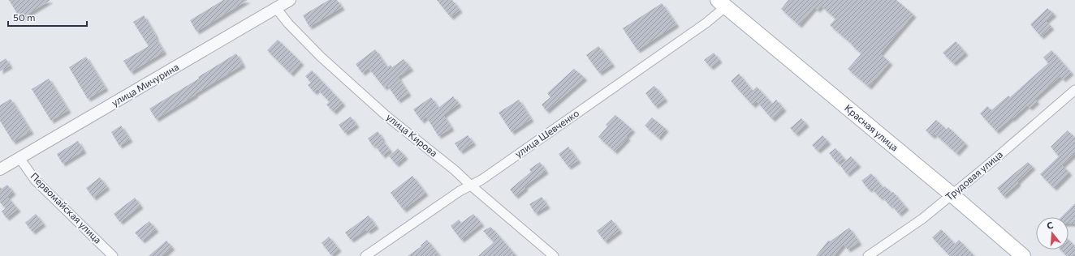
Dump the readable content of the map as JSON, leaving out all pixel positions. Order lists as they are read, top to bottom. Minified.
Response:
{"streets":{"main road":["Красная улица"],"street":["улица Мичурина","улица Шевченко","улица Кирова","Трудовая улица","Первомайская улица"]},"crossings":[["улица Мичурина","улица Кирова"],["улица Мичурина","Первомайская улица"],["Красная улица","улица Шевченко"],["Красная улица","Трудовая улица"],["улица Шевченко","улица Кирова"]],"scale_bar":"50 m","north":"top"}
